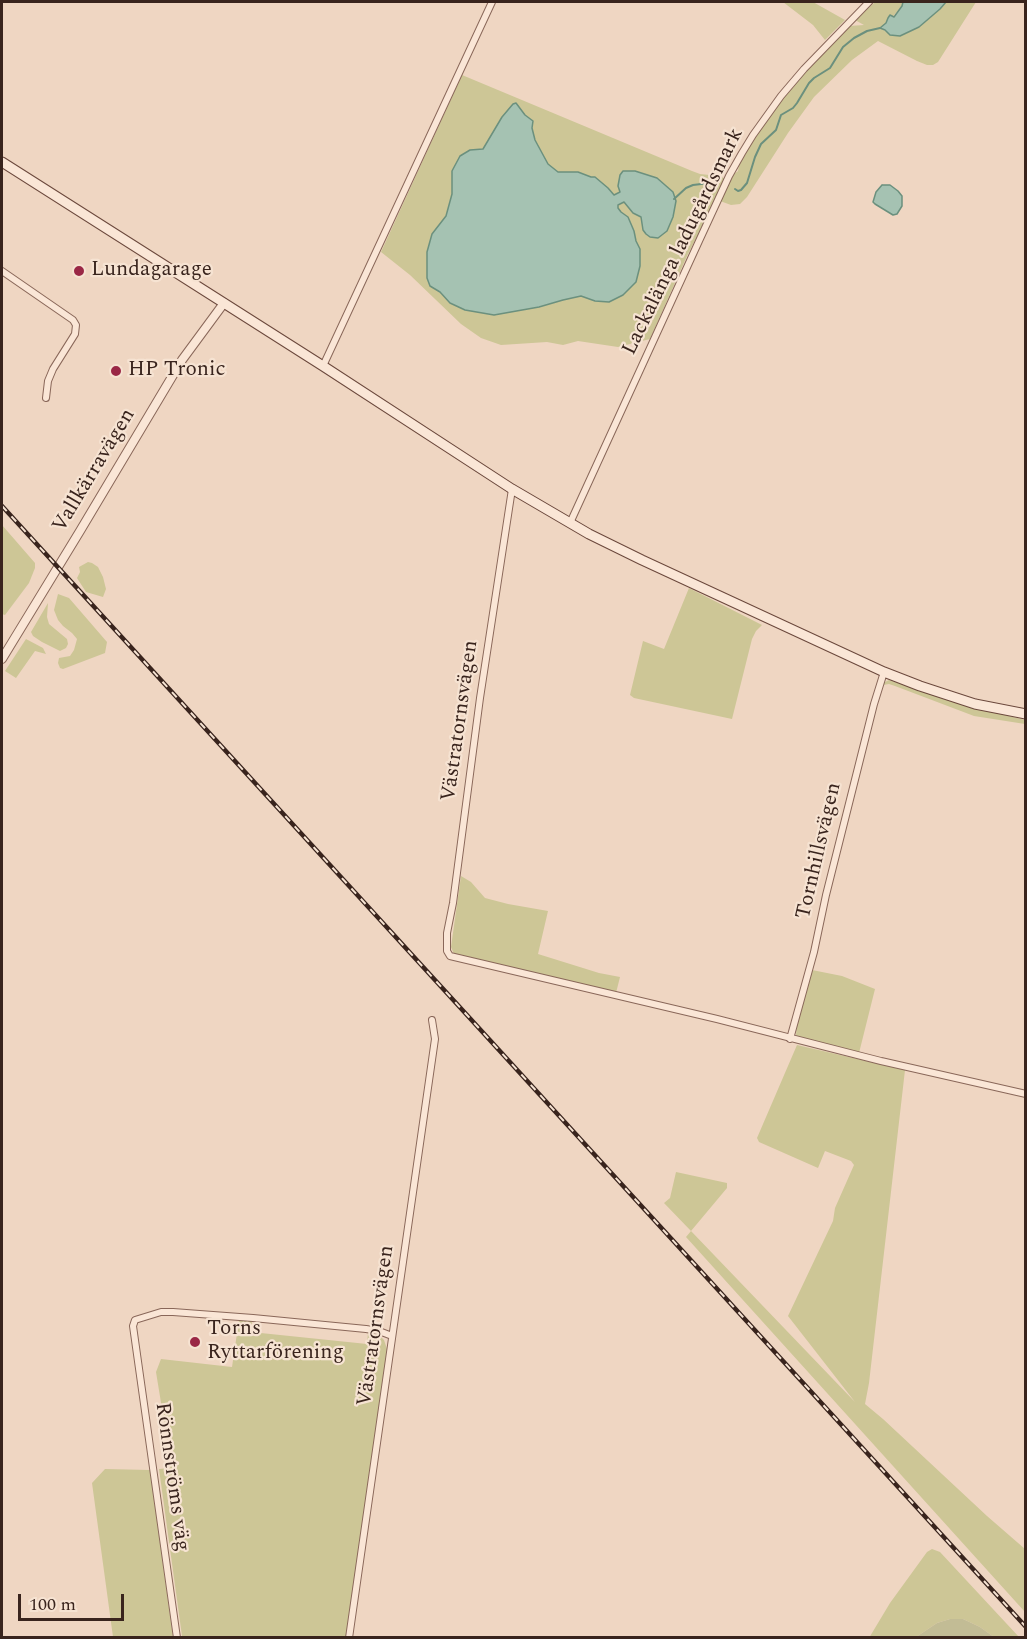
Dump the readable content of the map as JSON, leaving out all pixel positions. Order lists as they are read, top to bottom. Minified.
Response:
{"streets":{"street":["Lackalänga ladugårdsmark","Vallkärravägen","Västratornsvägen","Tornhillsvägen","Rönnströms väg"]},"crossings":[["Västratornsvägen","Tornhillsvägen"],["Västratornsvägen","Rönnströms väg"]],"places":["Lundagarage","HP Tronic","Torns Ryttarförening"],"scale_bar":"100 m"}
